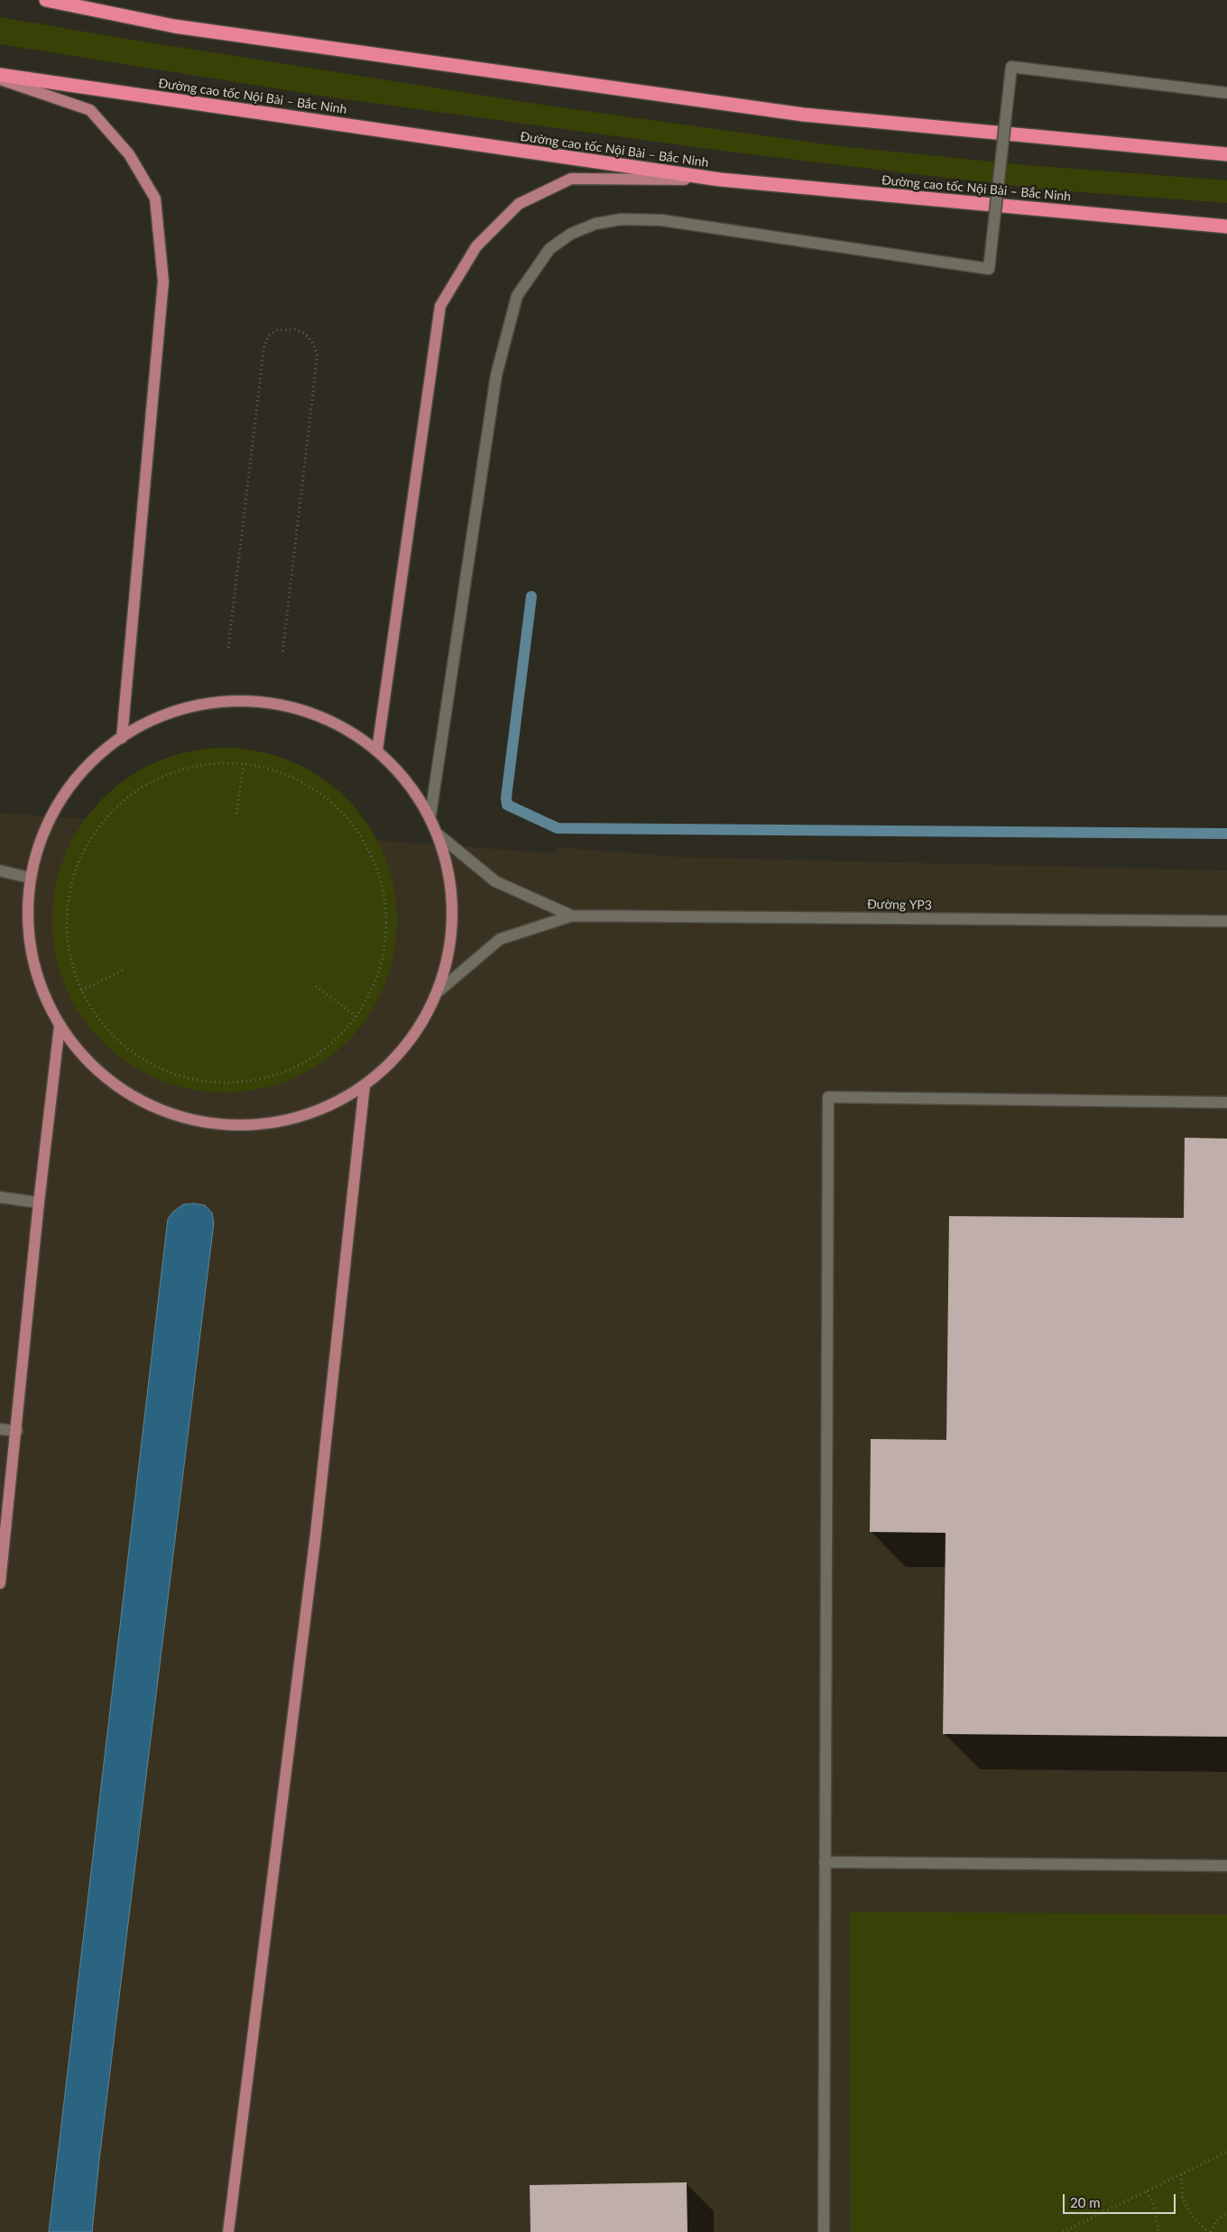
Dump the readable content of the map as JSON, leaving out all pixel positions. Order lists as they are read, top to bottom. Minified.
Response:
{"streets":{"highway":["Đường cao tốc Nội Bài – Bắc Ninh"],"street":["Đường YP3"]},"scale_bar":"20 m"}
